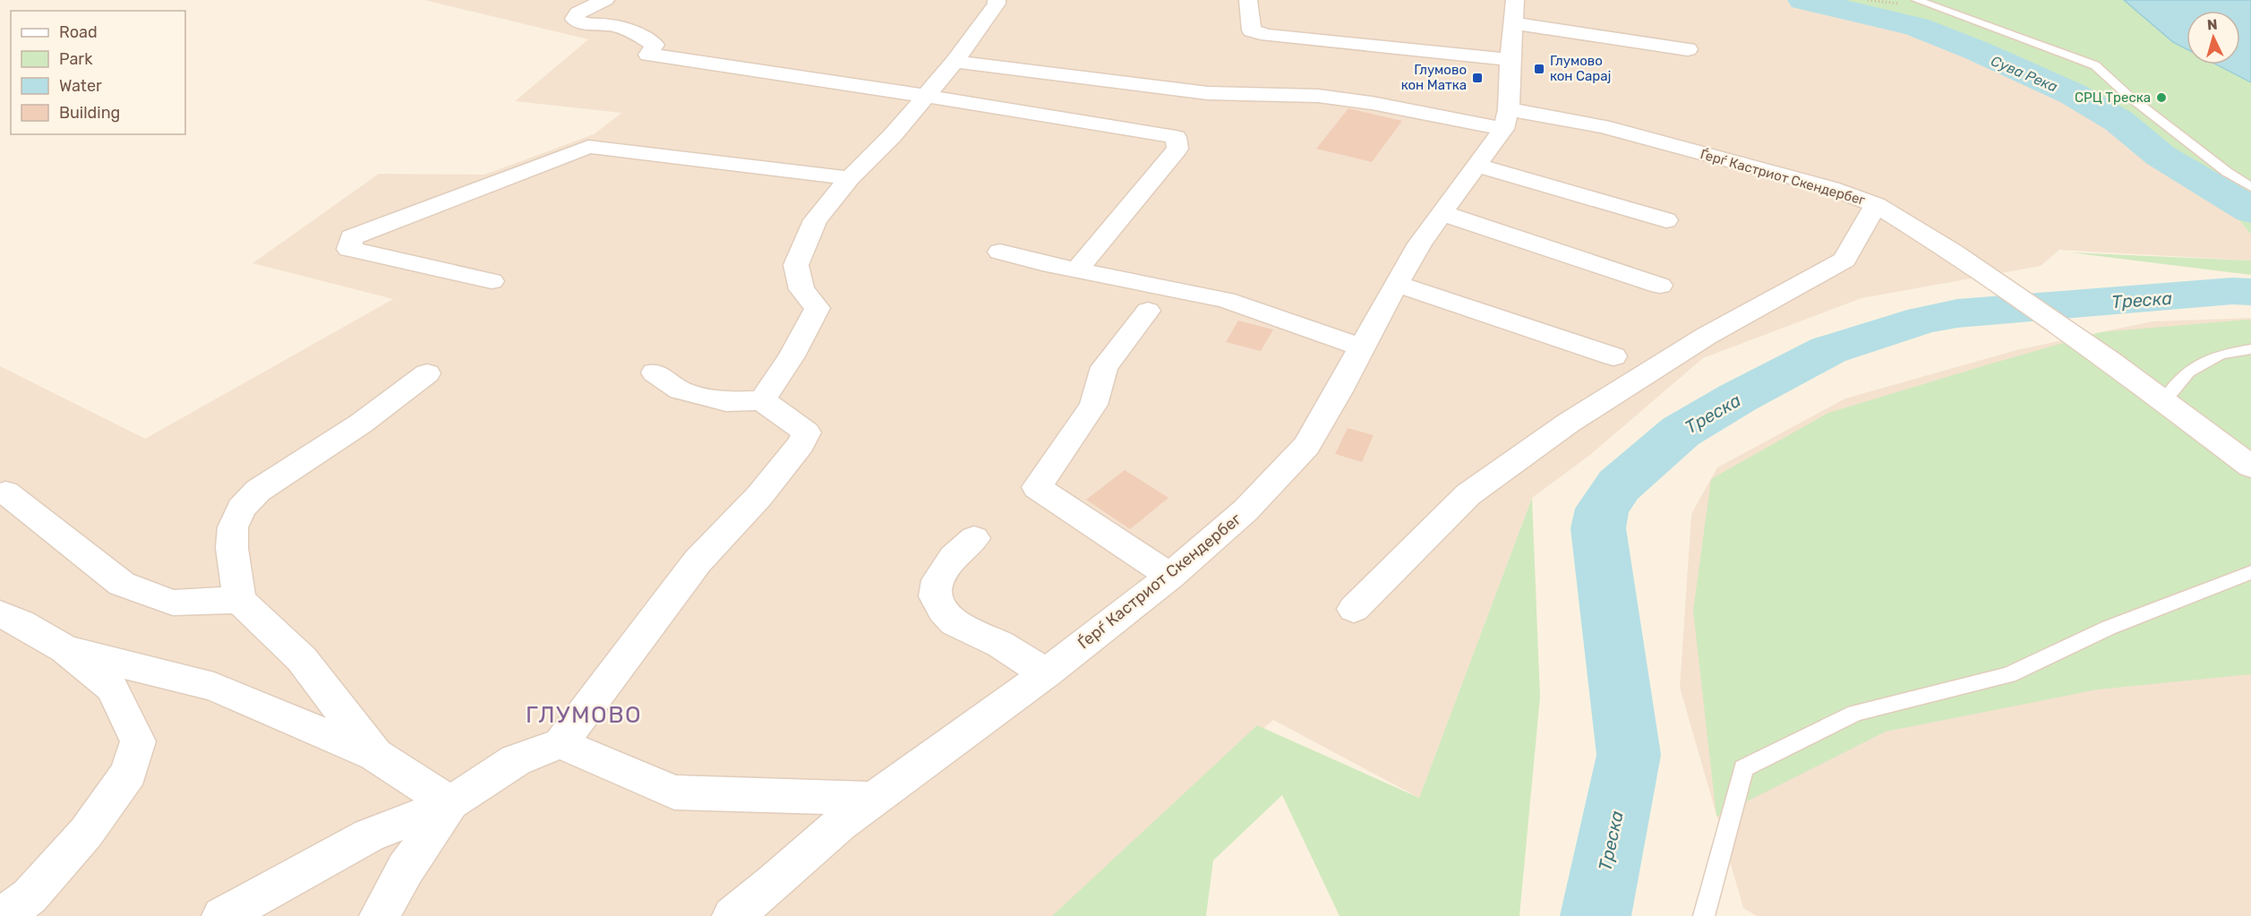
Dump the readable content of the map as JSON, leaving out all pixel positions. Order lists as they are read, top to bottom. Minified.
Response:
{"streets":{"street":["Ѓерѓ Кастриот Скендербег"]},"districts":["ГЛУМОВО"],"water":["Сува Река","Треска"],"places":{"transit":["Глумово кон Сарај","Глумово кон Матка"],"other":["СРЦ Треска"]},"legend":["Road","Park","Water","Building"],"north":"top"}
